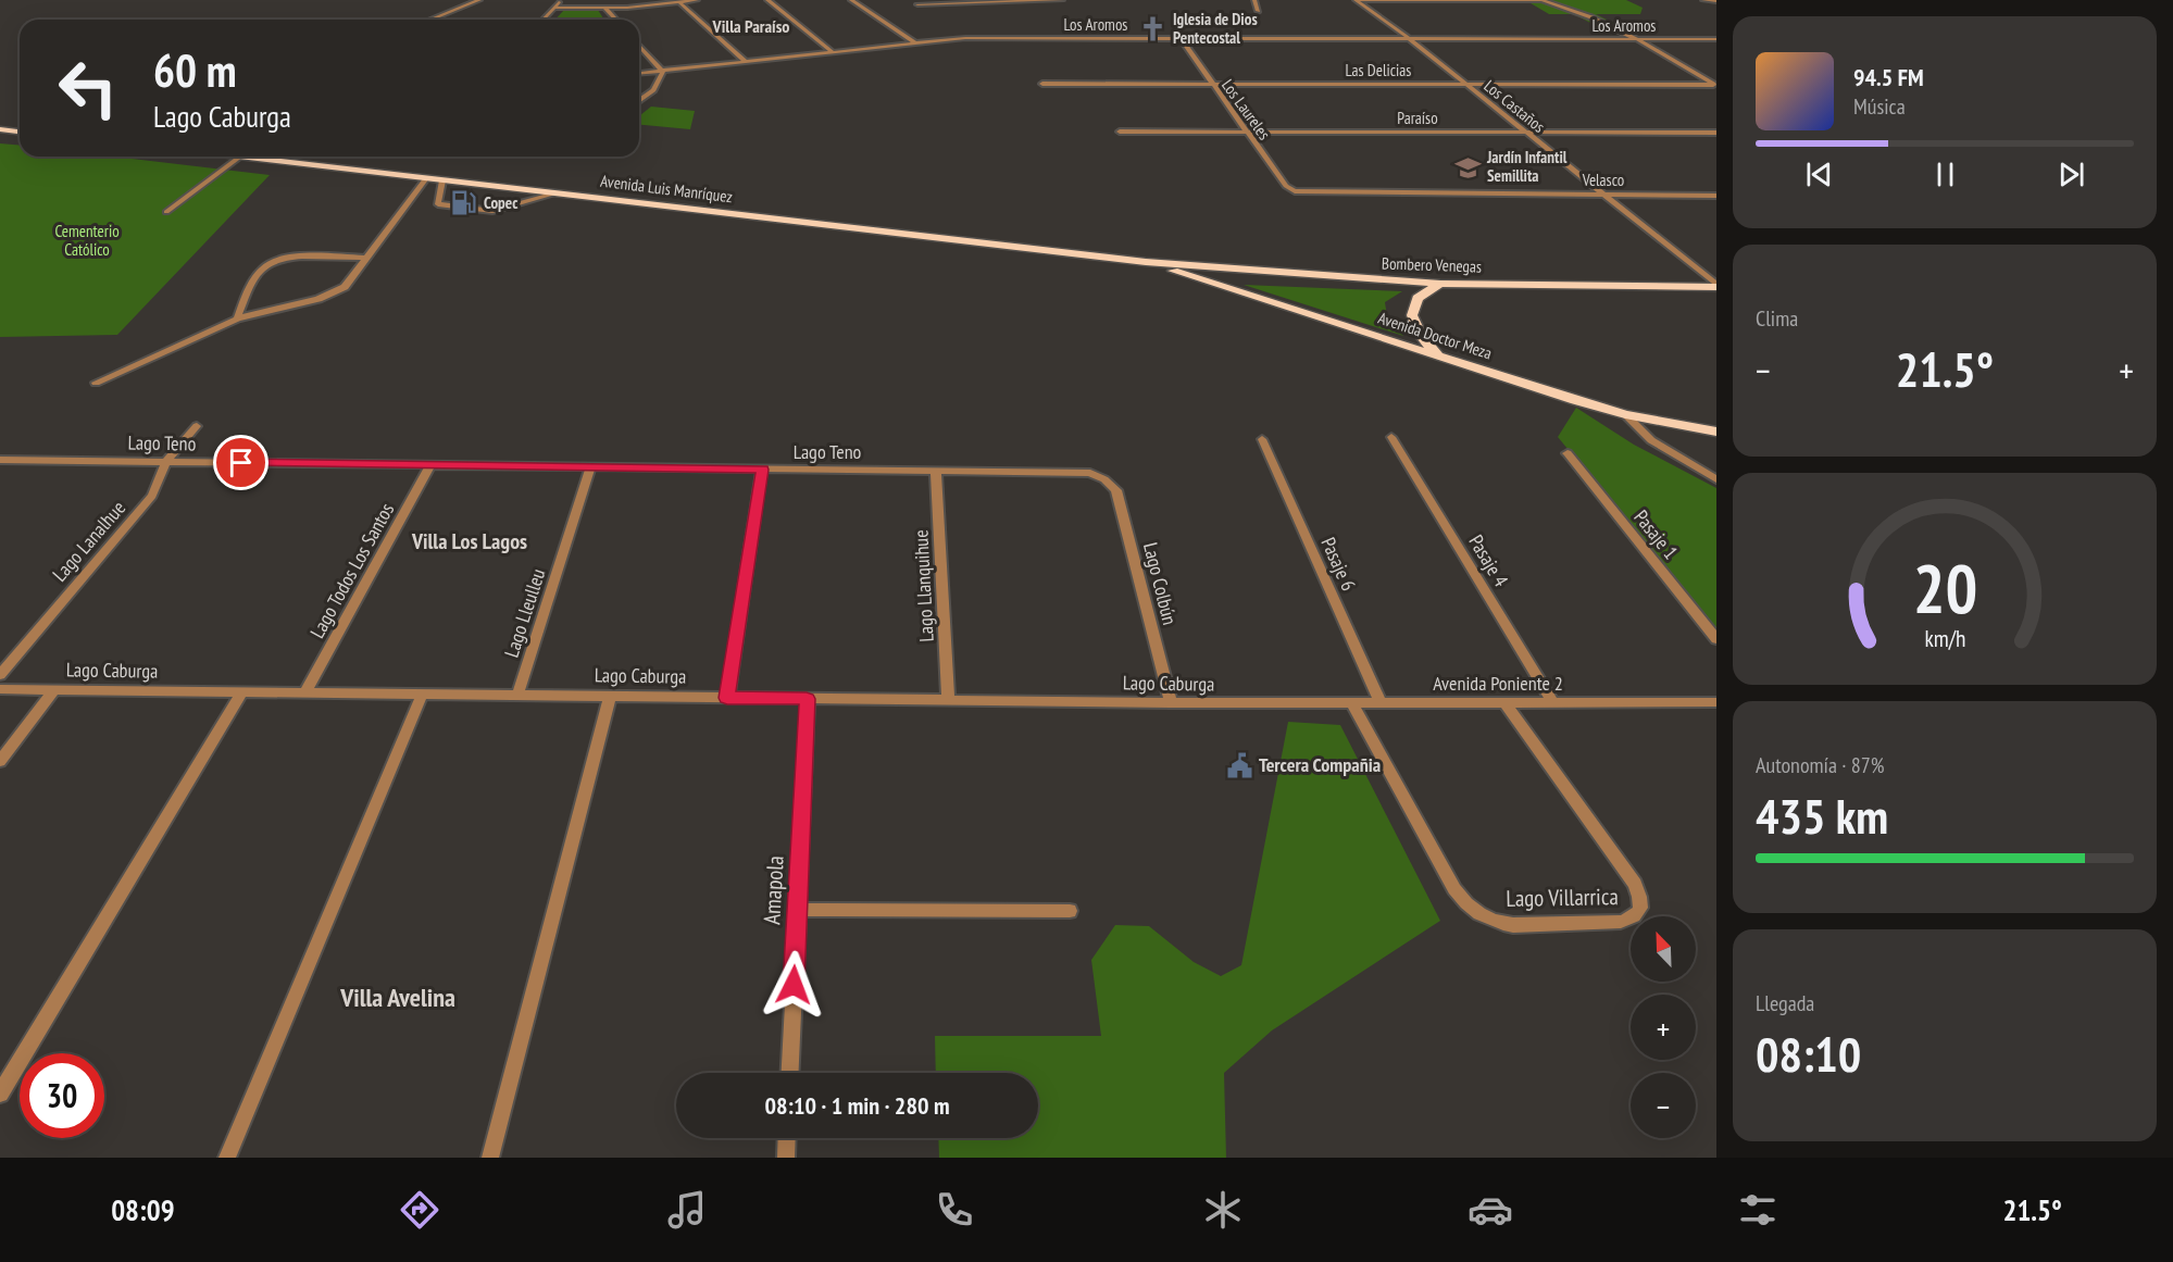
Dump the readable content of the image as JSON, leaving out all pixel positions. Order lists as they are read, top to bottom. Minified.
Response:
{"streets":{"main road":["Avenida Luis Manríquez","Bombero Venegas","Avenida Doctor Meza"],"street":["Los Aromos","Las Delicias","Los Castaños","Los Laureles","Paraíso","Velasco","Lago Teno","Pasaje 1","Lago Lanalhue","Pasaje 4","Pasaje 6","Lago Todos Los Santos","Lago Colbún","Lago Llanquihue","Lago Lleulleu","Lago Caburga","Avenida Poniente 2","Amapola","Lago Villarrica"]},"crossings":[["Los Aromos","Los Castaños"],["Los Aromos","Los Laureles"],["Las Delicias","Los Castaños"],["Las Delicias","Los Laureles"],["Los Castaños","Paraíso"],["Los Castaños","Velasco"],["Los Castaños","Bombero Venegas"],["Los Laureles","Paraíso"],["Los Laureles","Velasco"],["Avenida Luis Manríquez","Bombero Venegas"],["Avenida Luis Manríquez","Avenida Doctor Meza"],["Bombero Venegas","Avenida Doctor Meza"],["Lago Teno","Lago Lanalhue"],["Lago Teno","Lago Todos Los Santos"],["Lago Teno","Lago Colbún"],["Lago Teno","Lago Llanquihue"],["Lago Teno","Lago Lleulleu"],["Pasaje 4","Avenida Poniente 2"],["Pasaje 6","Avenida Poniente 2"],["Lago Todos Los Santos","Lago Caburga"],["Lago Colbún","Lago Caburga"],["Lago Llanquihue","Lago Caburga"],["Lago Lleulleu","Lago Caburga"],["Lago Caburga","Avenida Poniente 2"],["Lago Caburga","Amapola"],["Avenida Poniente 2","Lago Villarrica"]],"districts":["Villa Paraíso","Villa Los Lagos","Villa Avelina"],"parks":["Cementerio Católico"],"places":{"church":["Iglesia de Dios Pentecostal"],"school or university":["Jardín Infantil Semillita"],"fuel station":["Copec"],"public building":["Tercera Compañia"]},"north":"top left","page":{"turn":["60 m","Lago Caburga"],"song":["94.5 FM","Música"],"tile":["Clima",["Autonomía · 87%","435 km"],["Llegada","08:10"]],"heat":["−","21.5°","+"],"map_buttons":["+","−"],"limit":"30","trip":"08:10 · 1 min · 280 m","tabs":["08:09","21.5°"],"gauge":["20","km/h"]}}
